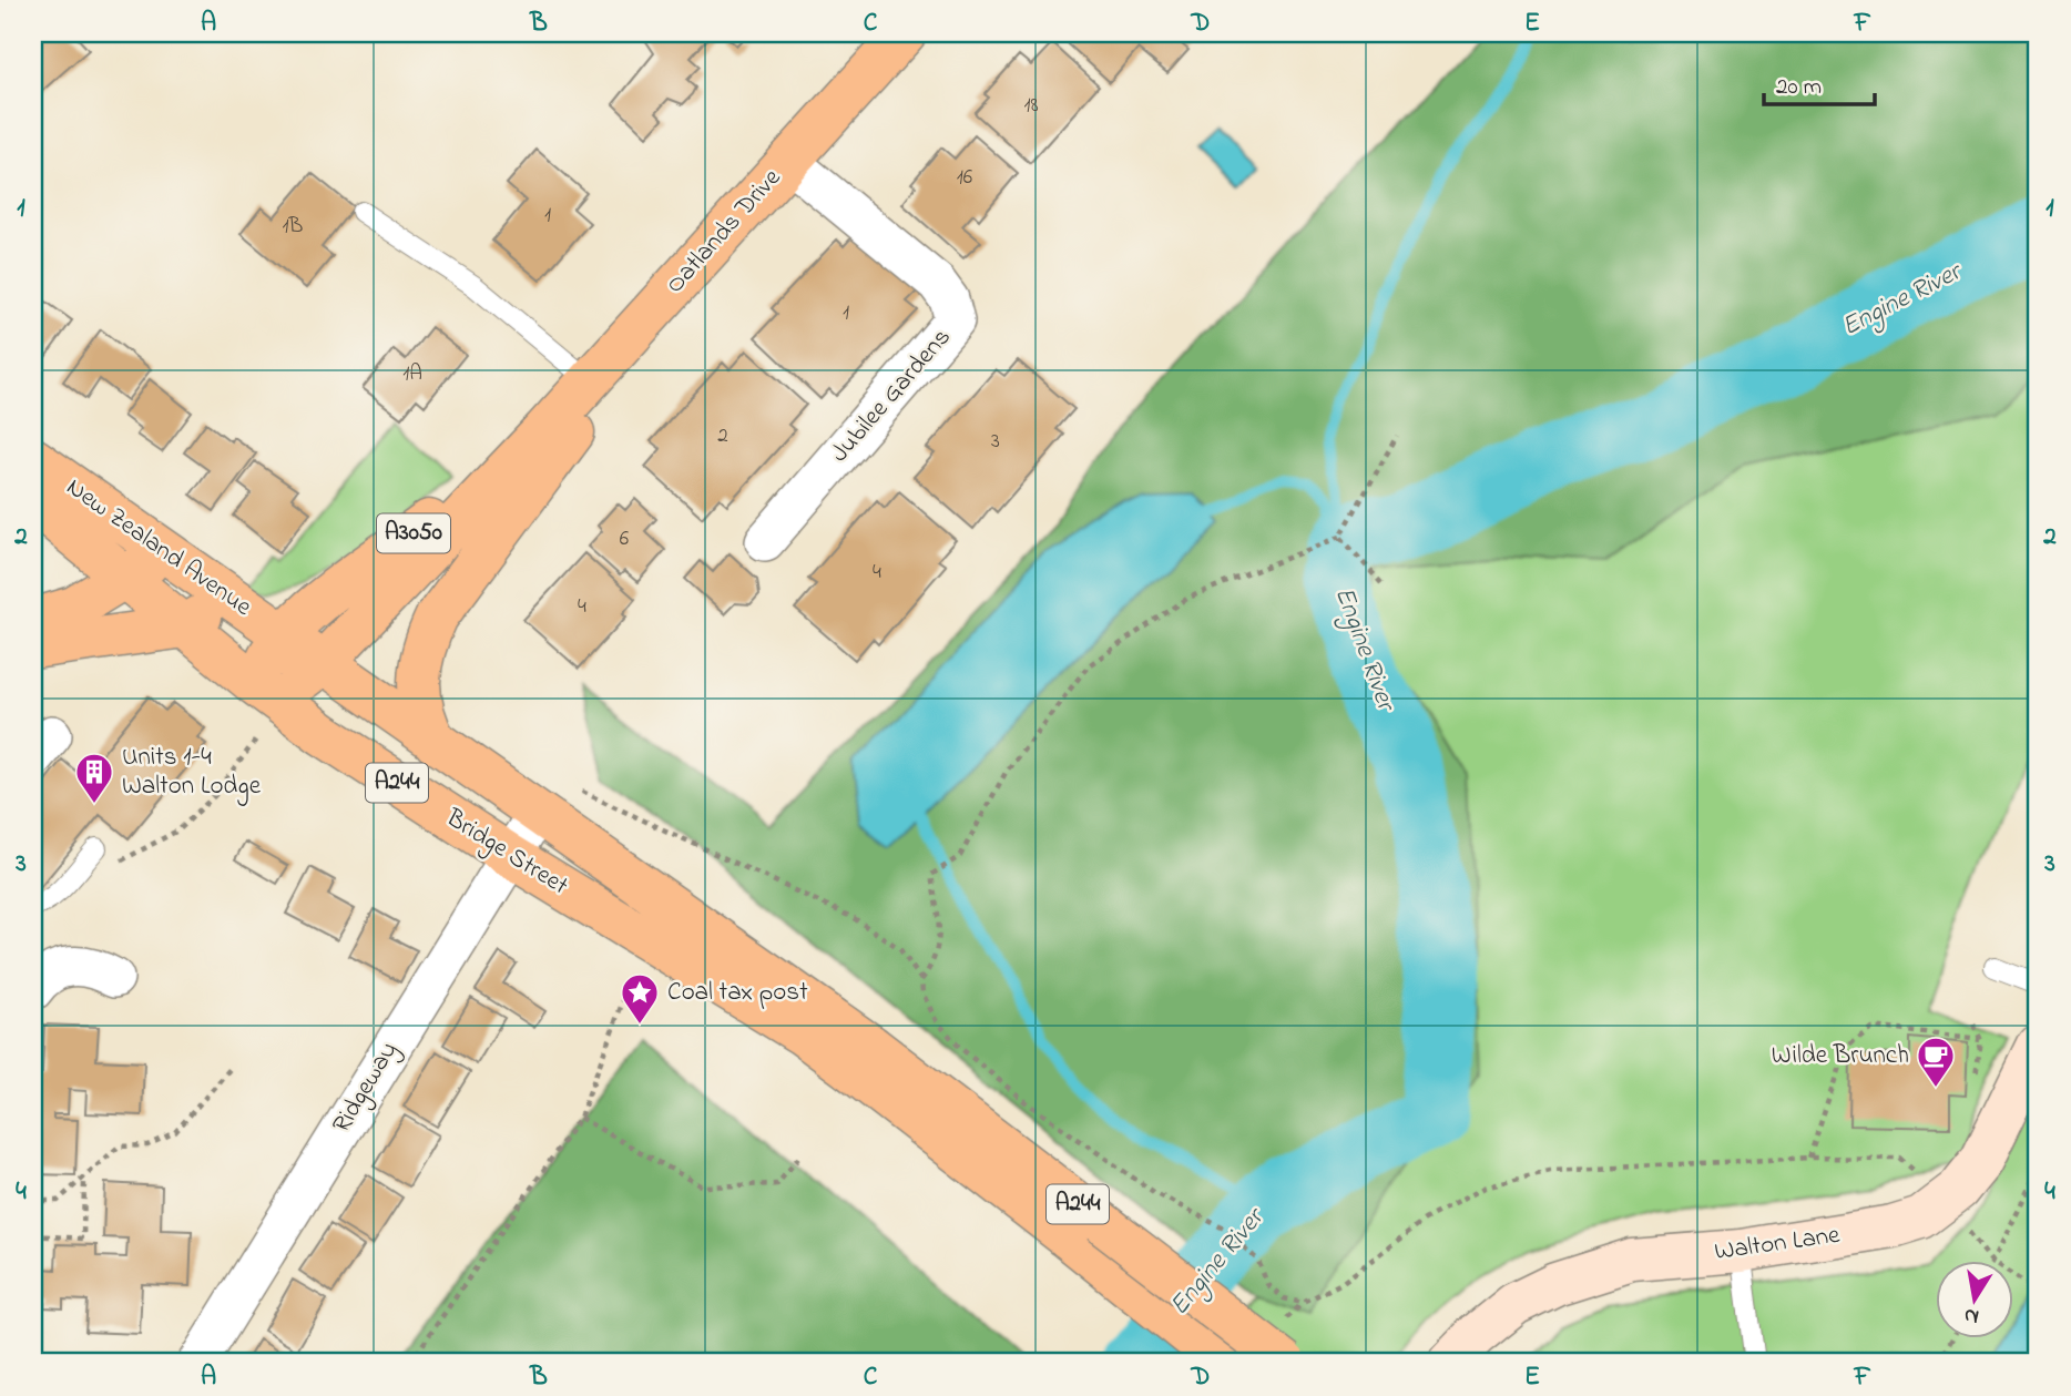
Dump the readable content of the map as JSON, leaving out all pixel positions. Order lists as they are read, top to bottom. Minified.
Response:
{"streets":{"main road":["Oatlands Drive","A3050","New Zealand Avenue","A244","Bridge Street"],"street":["Jubilee Gardens","Ridgeway","Walton Lane"]},"crossings":[["Oatlands Drive","Jubilee Gardens"],["Oatlands Drive","A3050"],["Oatlands Drive","New Zealand Avenue"],["Oatlands Drive","Bridge Street"],["A3050","New Zealand Avenue"],["A3050","Bridge Street"],["New Zealand Avenue","Bridge Street"],["A244","Bridge Street"],["Bridge Street","Ridgeway"]],"water":["Engine River"],"places":{"building":["Units 1-4 Walton Lodge"],"place":["Coal tax post"],"cafe":["Wilde Brunch"]},"house_numbers":["18","16","1","1B","1","1A","2","3","6","4","4"],"scale_bar":"20 m","north":"bottom","grid":{"columns":["A","B","C","D","E","F"],"rows":["1","2","3","4"]}}
